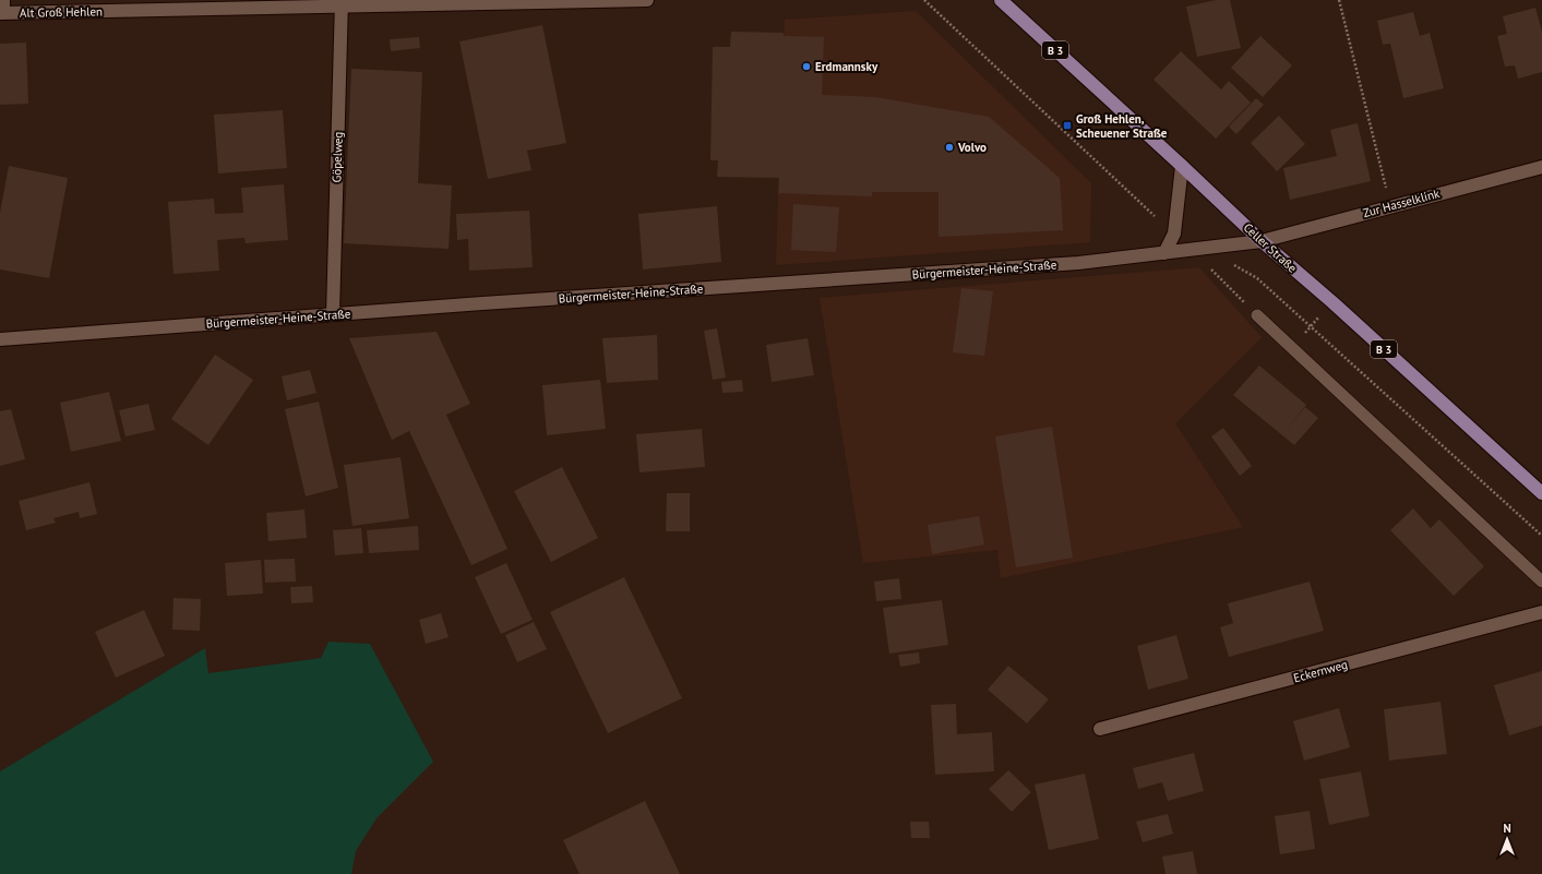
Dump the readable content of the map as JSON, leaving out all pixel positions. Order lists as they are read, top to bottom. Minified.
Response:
{"streets":{"main road":["B 3","Celler Straße"],"street":["Alt Groß Hehlen","Göpelweg","Zur Hasselklink","Bürgermeister-Heine-Straße","Eckernweg"]},"crossings":[["Alt Groß Hehlen","Göpelweg"],["Göpelweg","Bürgermeister-Heine-Straße"],["Zur Hasselklink","Celler Straße"],["Zur Hasselklink","Bürgermeister-Heine-Straße"],["Celler Straße","Bürgermeister-Heine-Straße"]],"places":{"other":["Erdmannsky","Volvo"],"transit":["Groß Hehlen, Scheuener Straße"]},"north":"top"}
